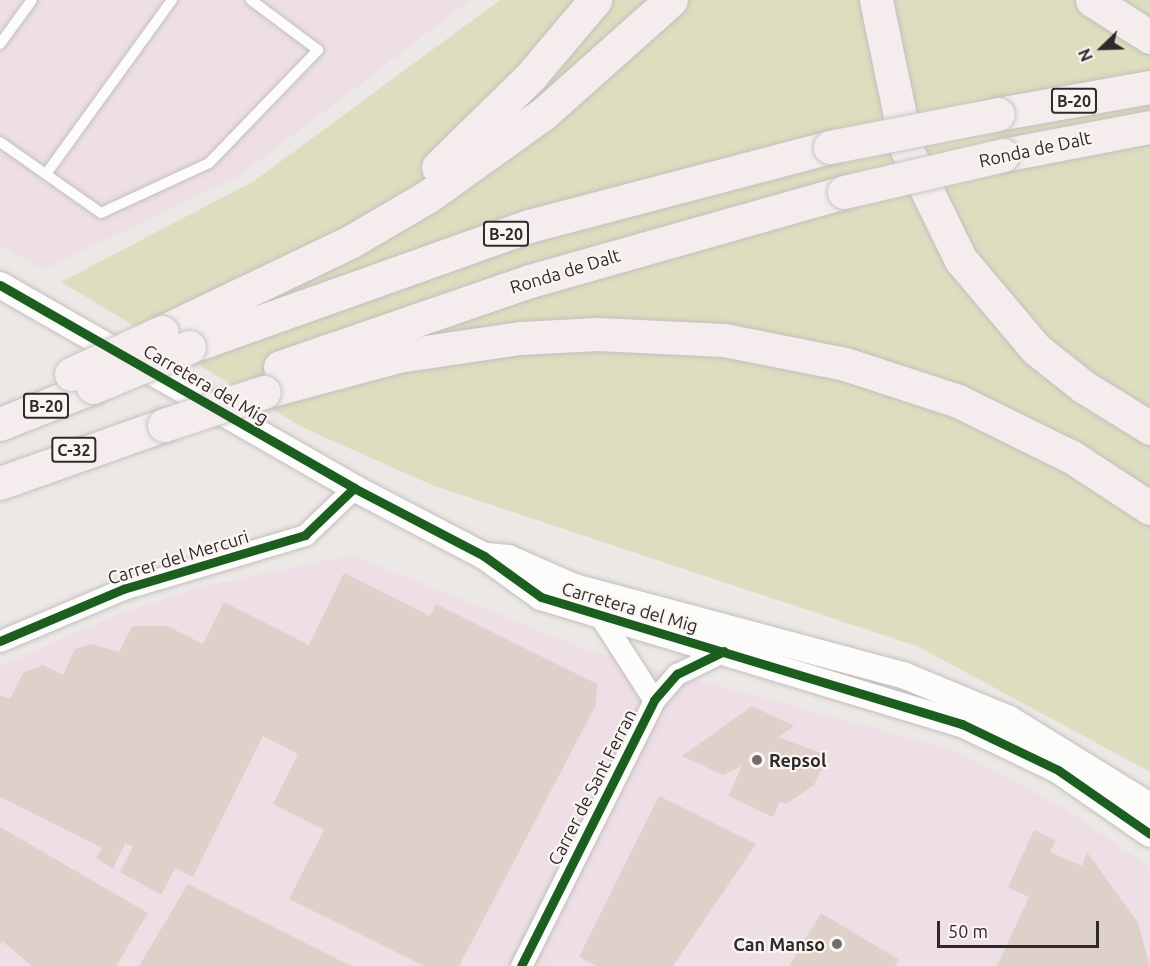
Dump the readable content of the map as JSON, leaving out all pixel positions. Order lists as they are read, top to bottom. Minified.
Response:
{"streets":{"highway":["B-20","Ronda de Dalt","C-32"],"street":["Carretera del Mig","Carrer del Mercuri","Carrer de Sant Ferran"]},"crossings":[["Carretera del Mig","Carrer del Mercuri"],["Carretera del Mig","Carrer de Sant Ferran"]],"places":["Repsol","Can Manso"],"scale_bar":"50 m","north":"bottom left"}
